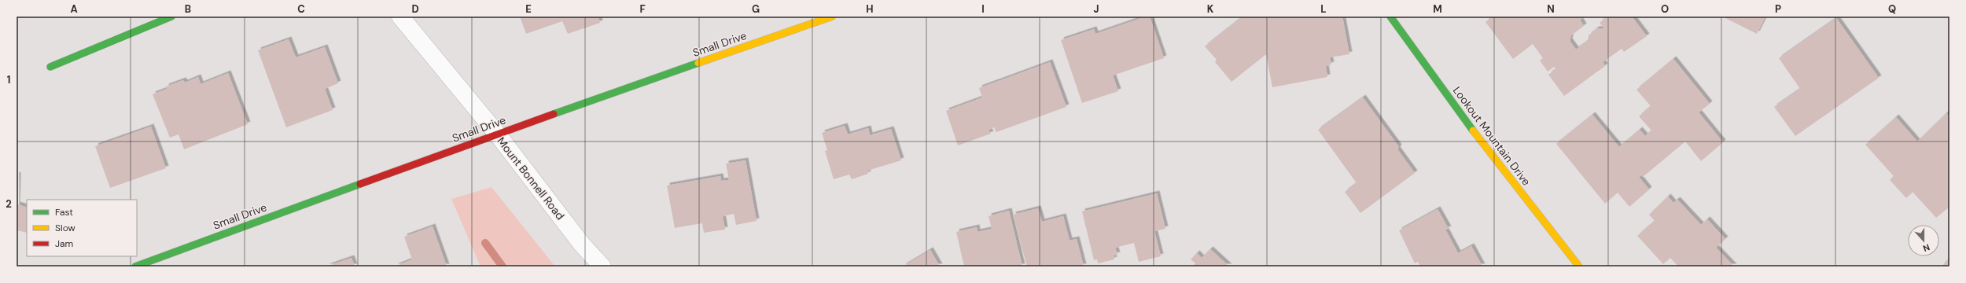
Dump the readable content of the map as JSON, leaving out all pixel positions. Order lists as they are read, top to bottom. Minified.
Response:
{"streets":{"street":["Small Drive","Lookout Mountain Drive","Mount Bonnell Road"]},"crossings":[["Small Drive","Mount Bonnell Road"]],"legend":["Fast","Slow","Jam"],"north":"bottom","grid":{"columns":["A","B","C","D","E","F","G","H","I","J","K","L","M","N","O","P","Q"],"rows":["1","2"]}}
